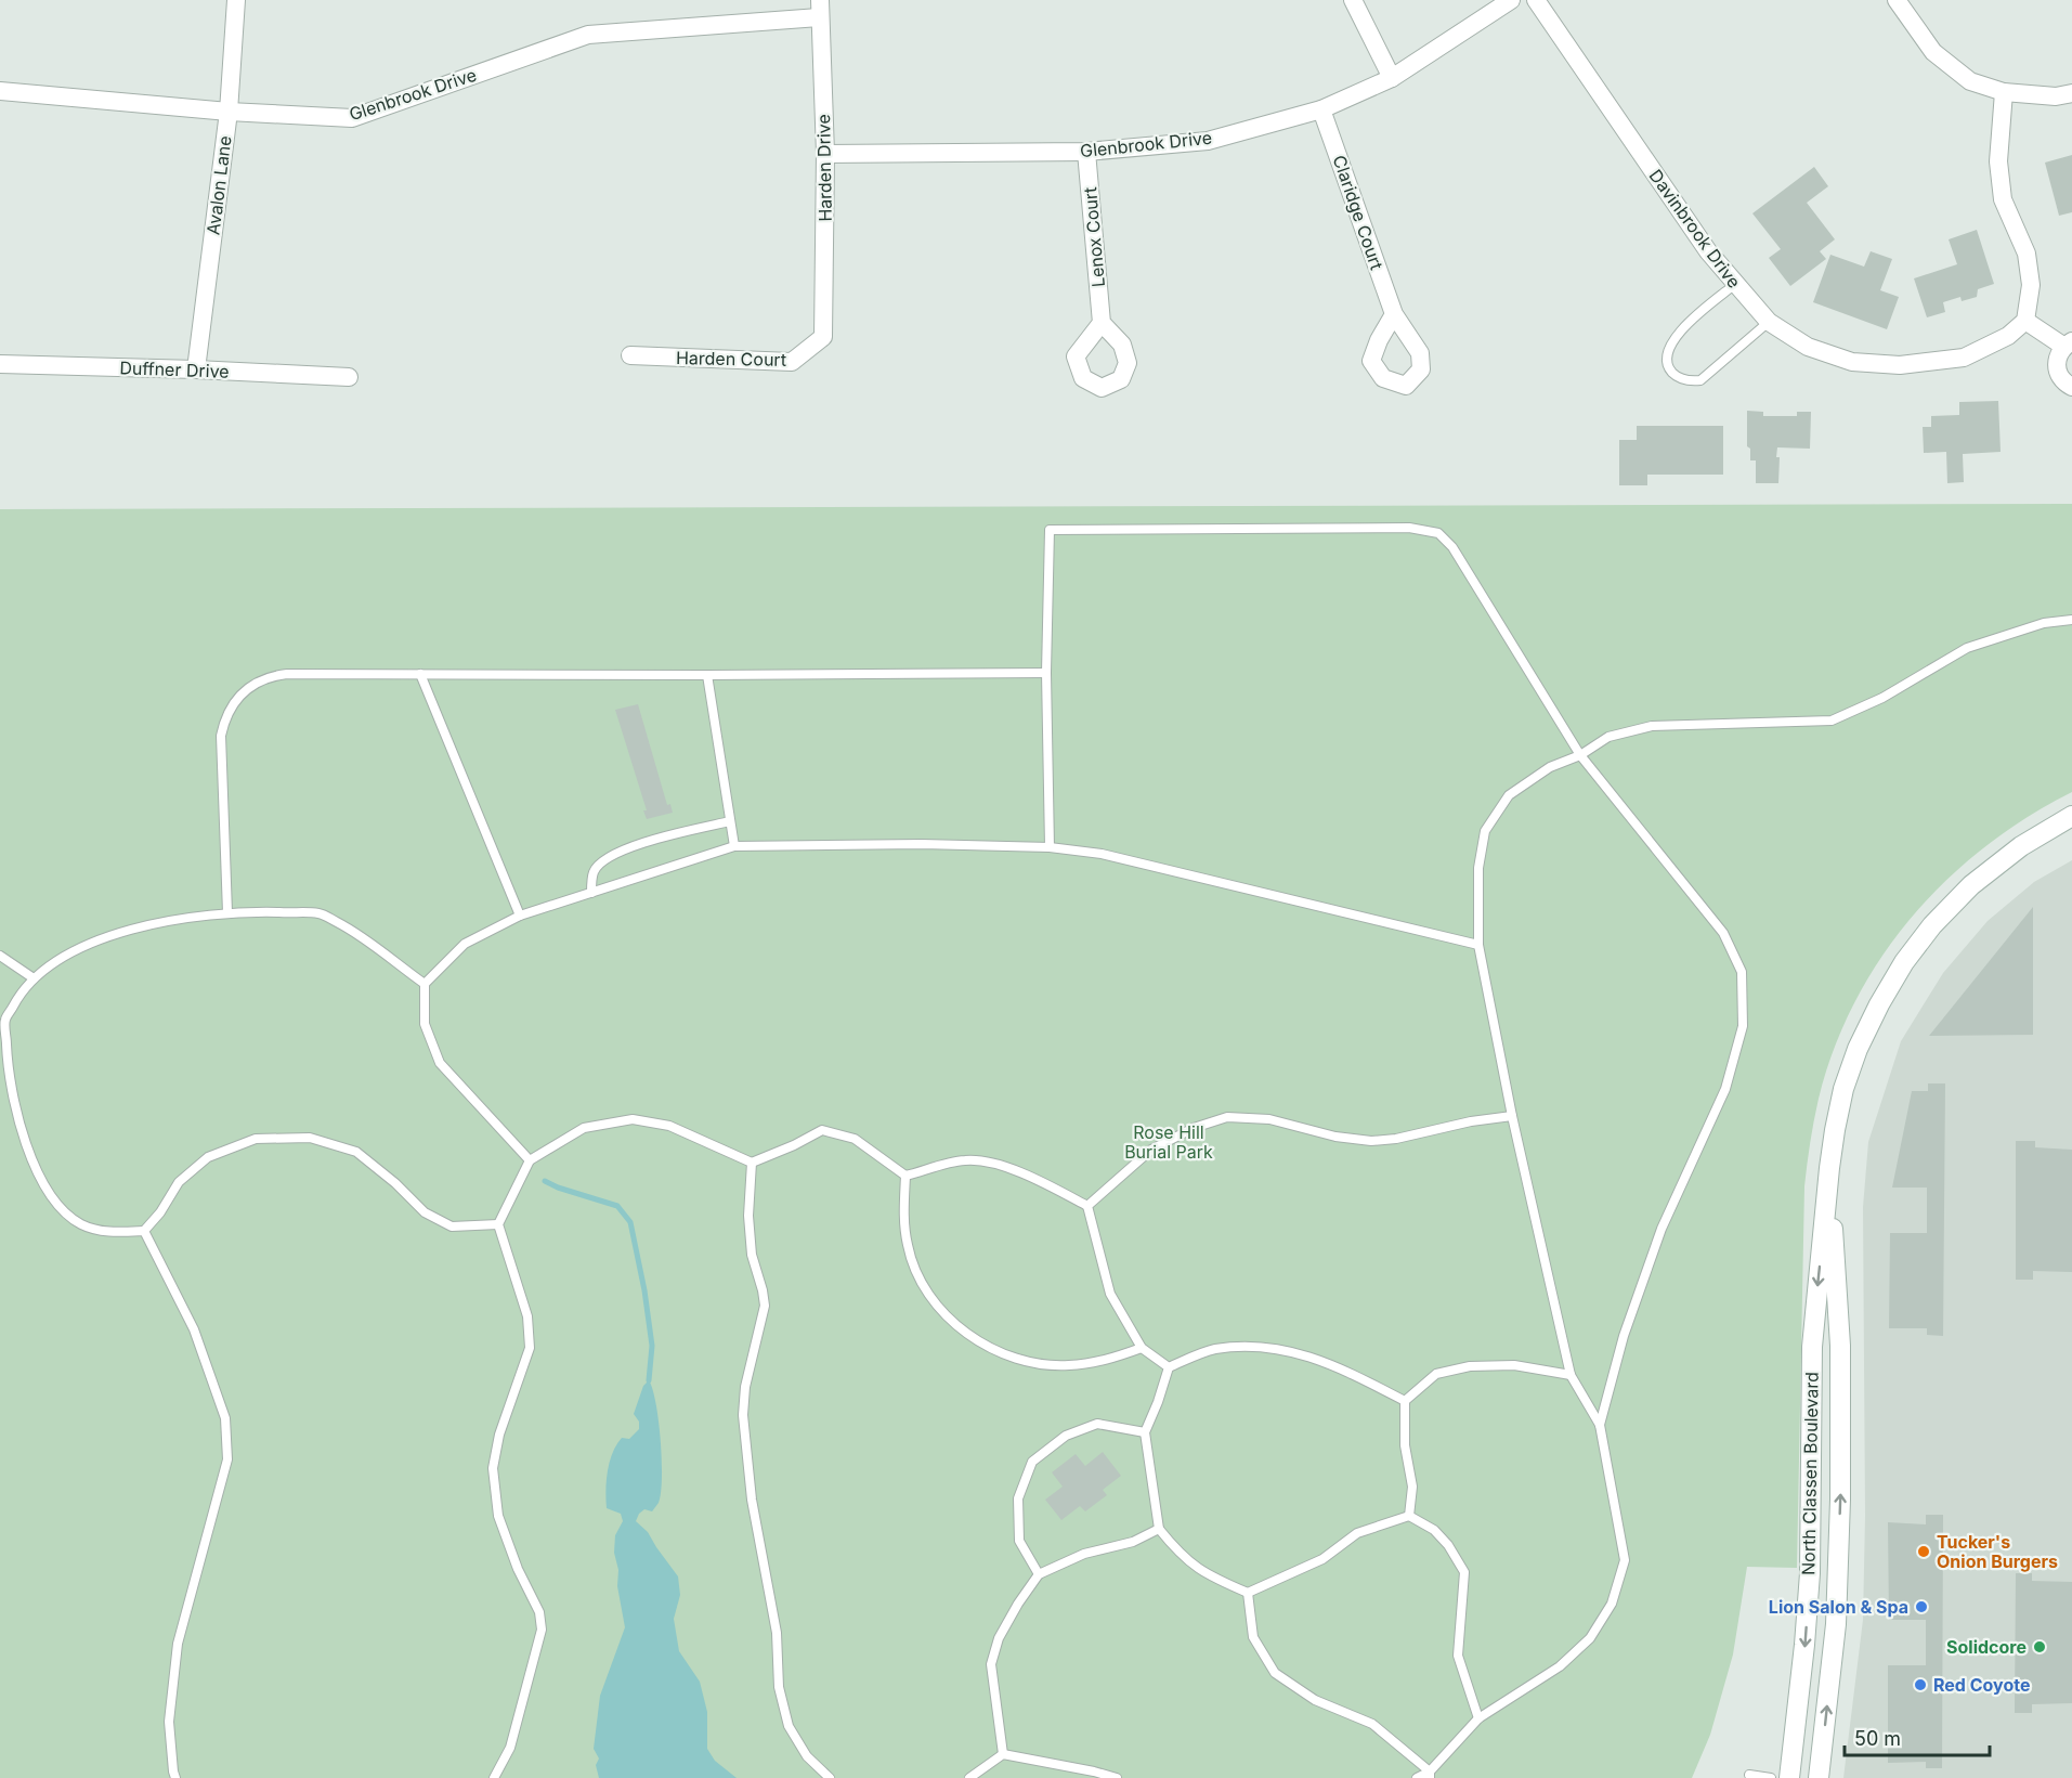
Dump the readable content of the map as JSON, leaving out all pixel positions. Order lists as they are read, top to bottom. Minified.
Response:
{"streets":{"main road":["North Classen Boulevard"],"street":["Glenbrook Drive","Harden Drive","Avalon Lane","Claridge Court","Davinbrook Drive","Lenox Court","Harden Court","Duffner Drive"]},"crossings":[["Glenbrook Drive","Harden Drive"],["Glenbrook Drive","Avalon Lane"],["Glenbrook Drive","Claridge Court"],["Glenbrook Drive","Lenox Court"],["Harden Drive","Harden Court"],["Avalon Lane","Duffner Drive"]],"parks":["Rose Hill Burial Park"],"places":["Tucker's Onion Burgers","Lion Salon & Spa","Solidcore","Red Coyote"],"scale_bar":"50 m"}
